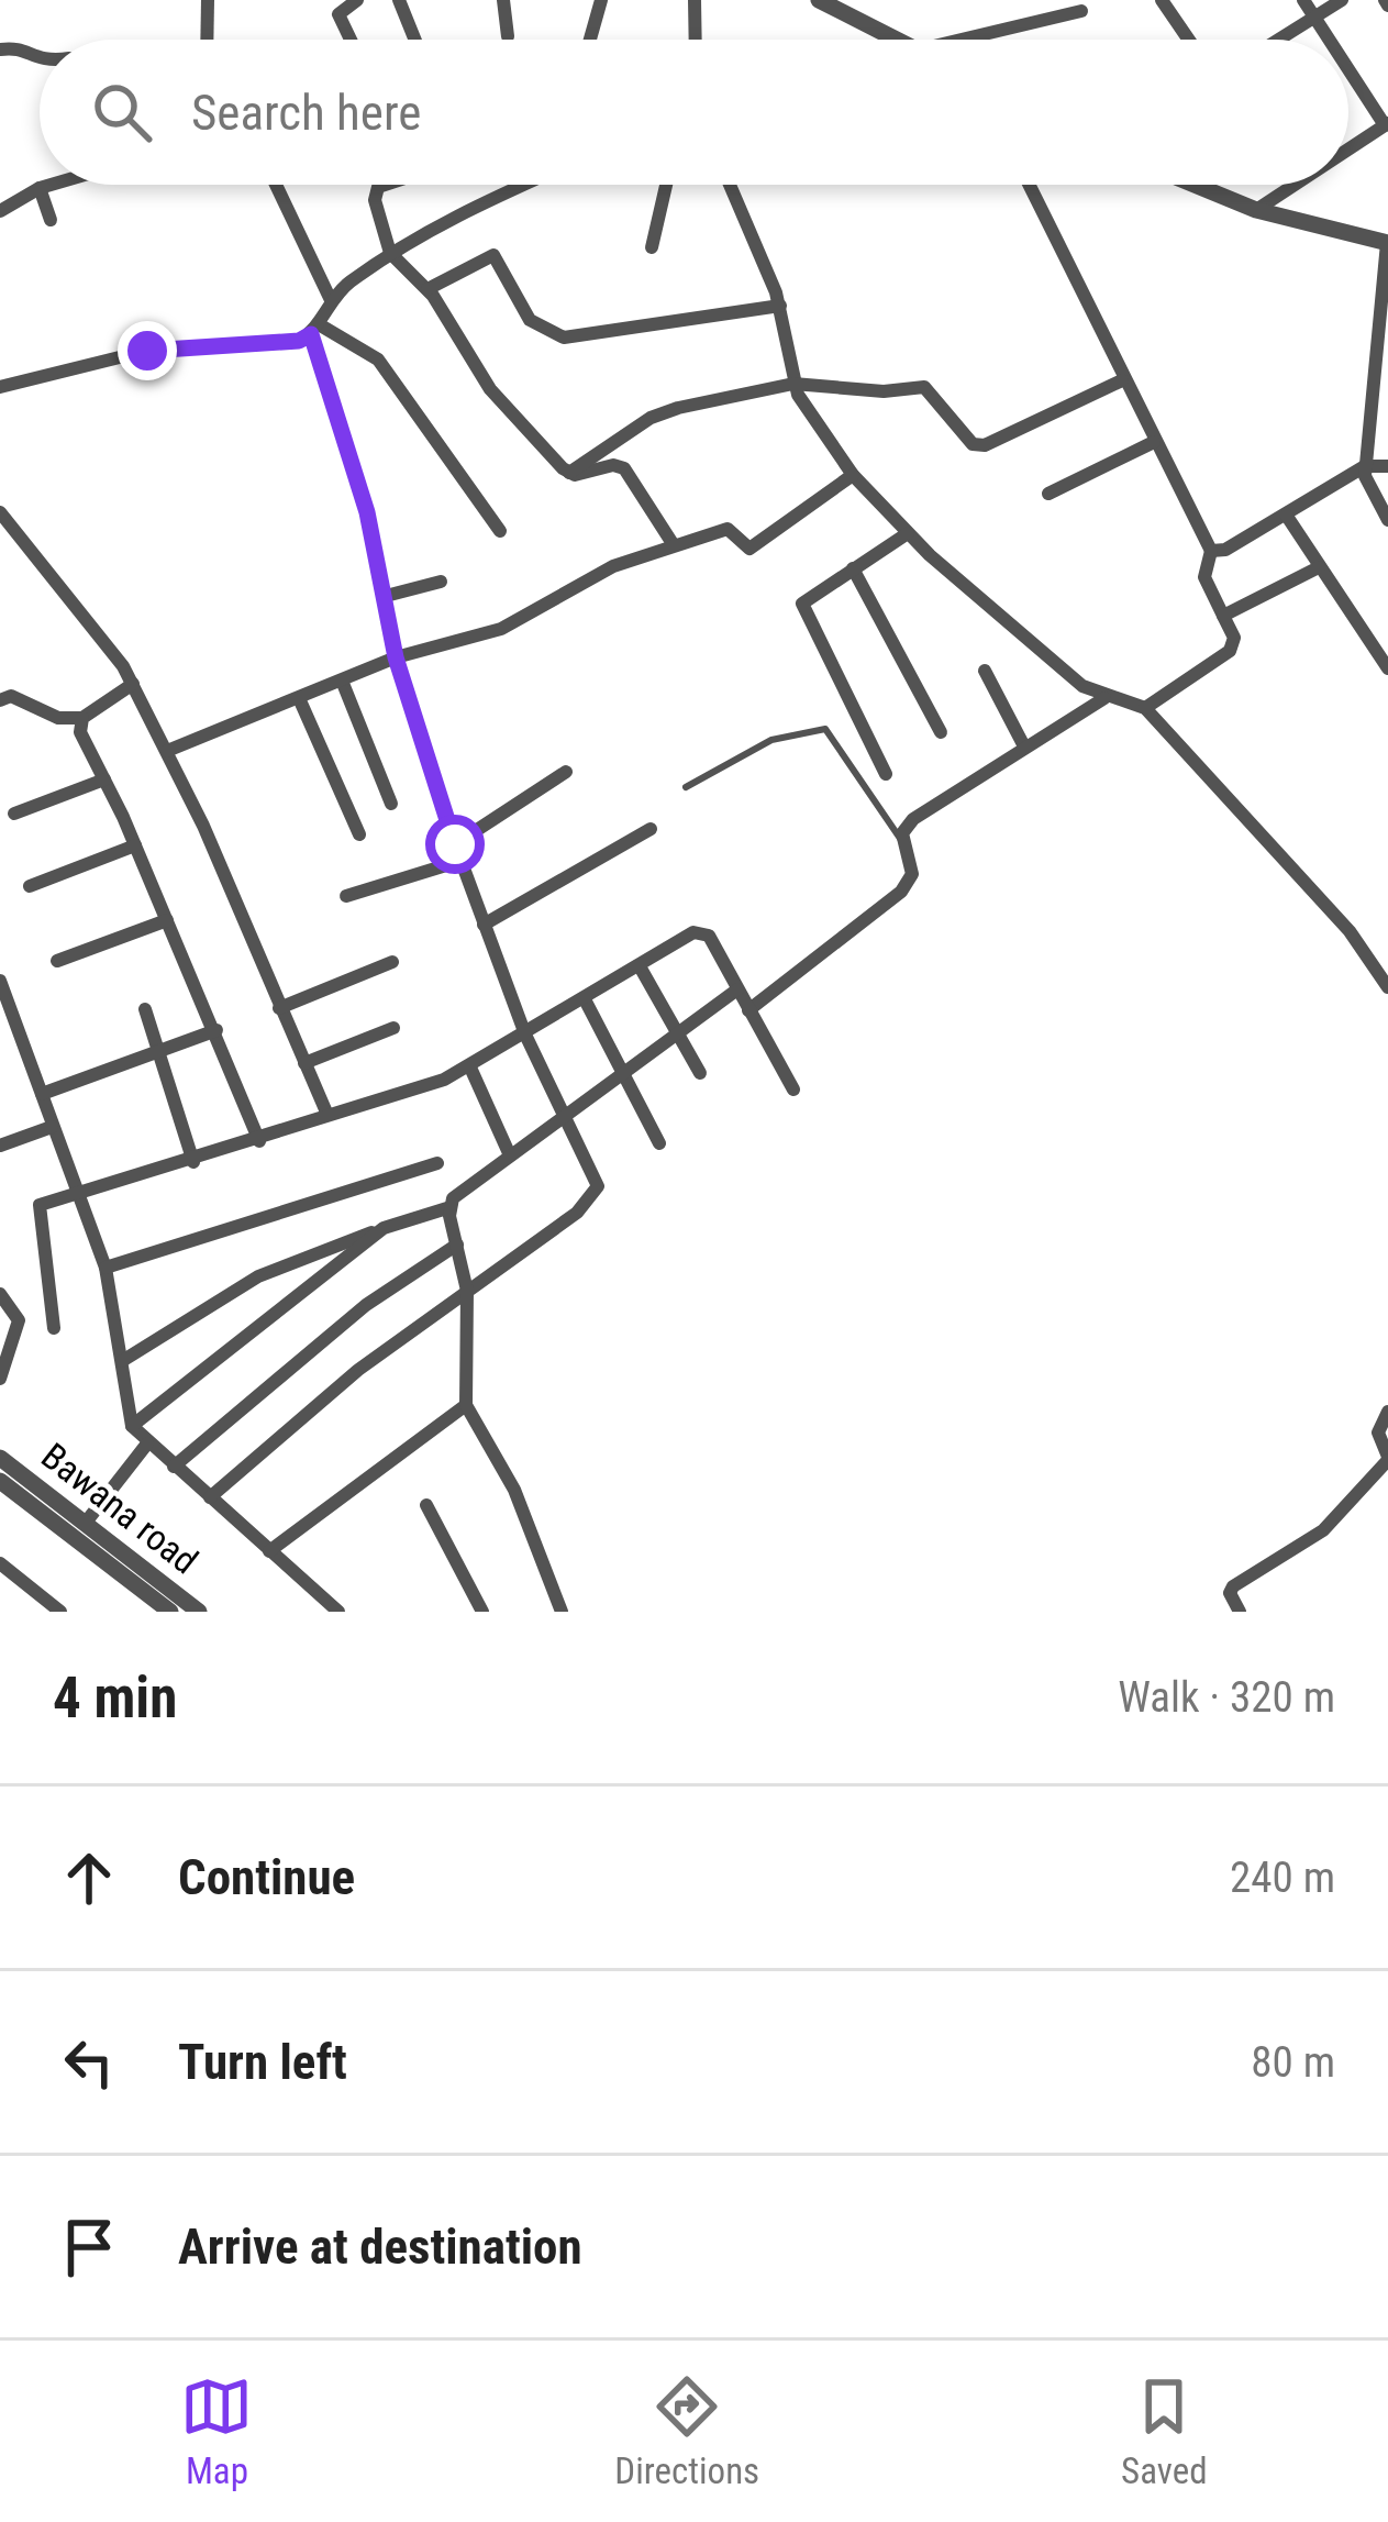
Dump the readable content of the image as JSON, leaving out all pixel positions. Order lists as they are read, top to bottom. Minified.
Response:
{"streets":{"street":["Bawana road"]},"page":{"search":"Search here","heading":["4 min","Walk · 320 m"],"list":[["Continue","240 m"],["Turn left","80 m"],"Arrive at destination"],"nav":["Map","Directions","Saved"]}}
